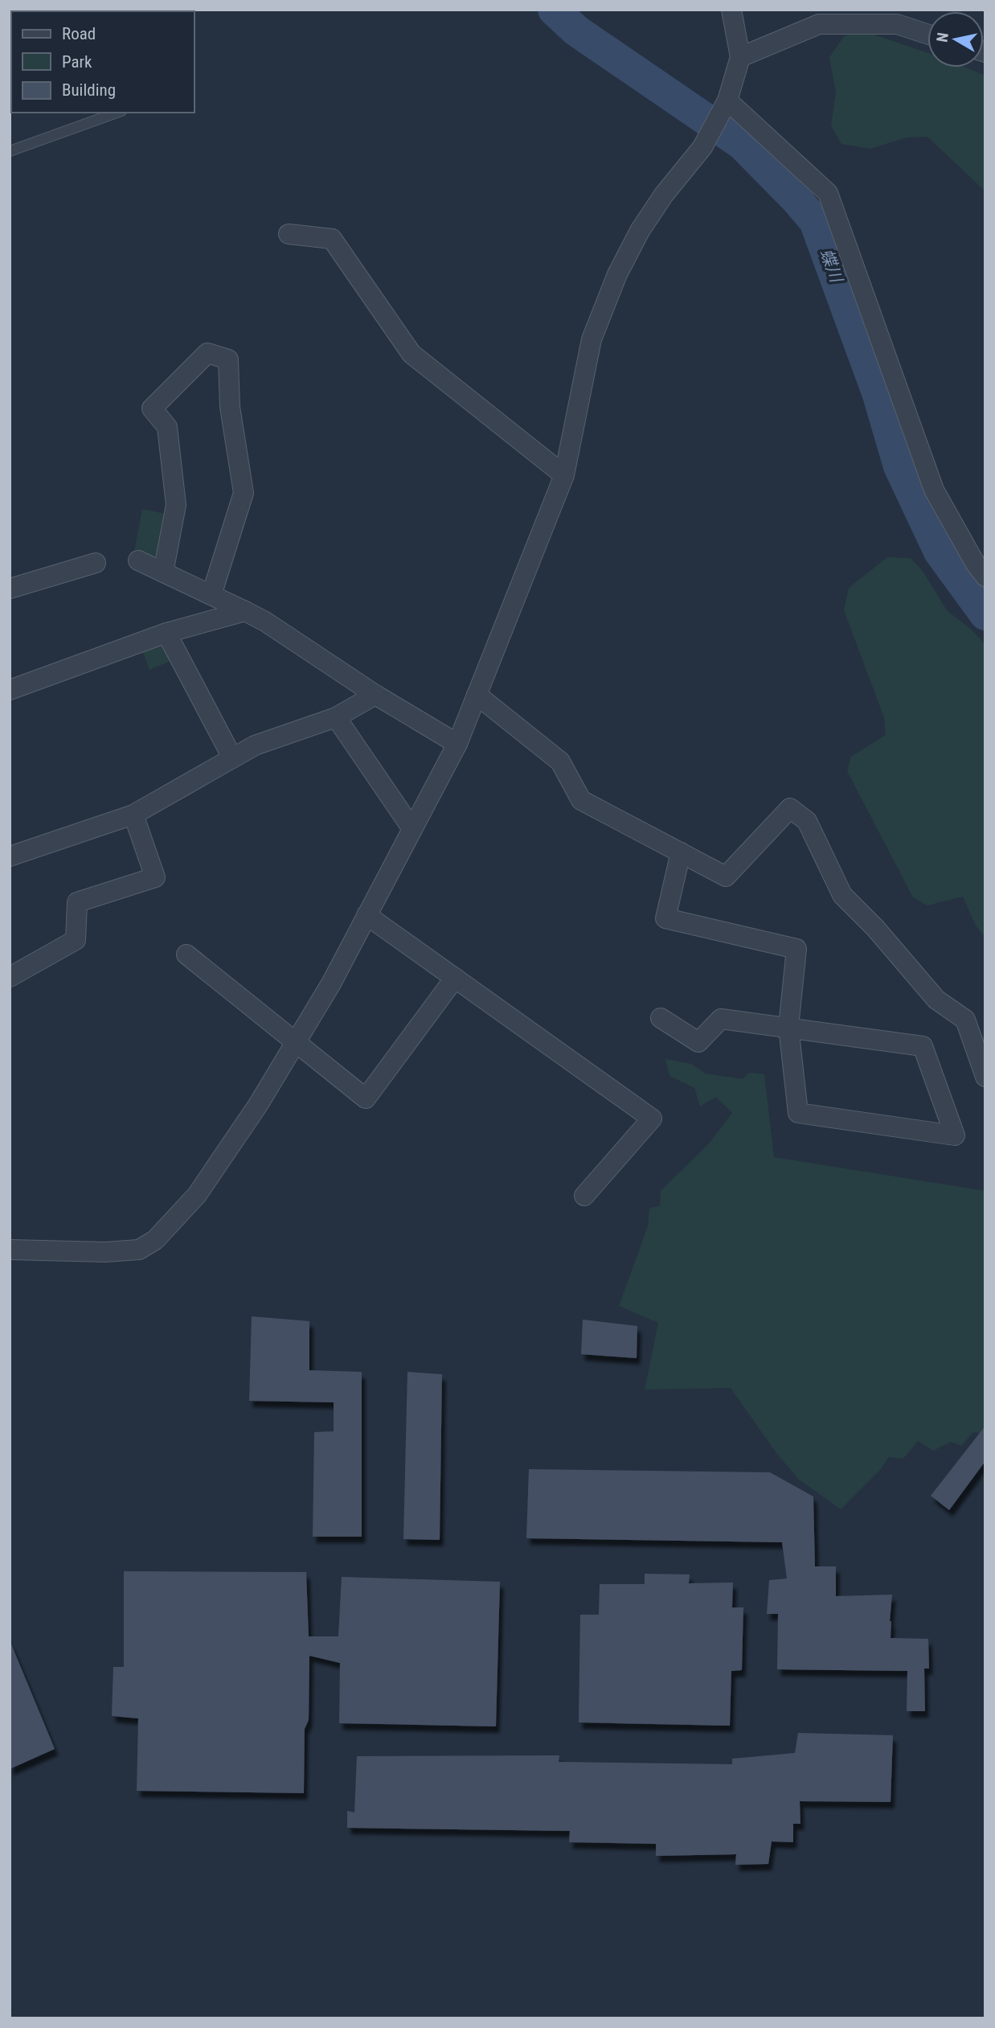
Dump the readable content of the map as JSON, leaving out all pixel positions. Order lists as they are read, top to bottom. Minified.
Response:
{"water":["蝶川"],"legend":["Road","Park","Building"],"north":"left"}
